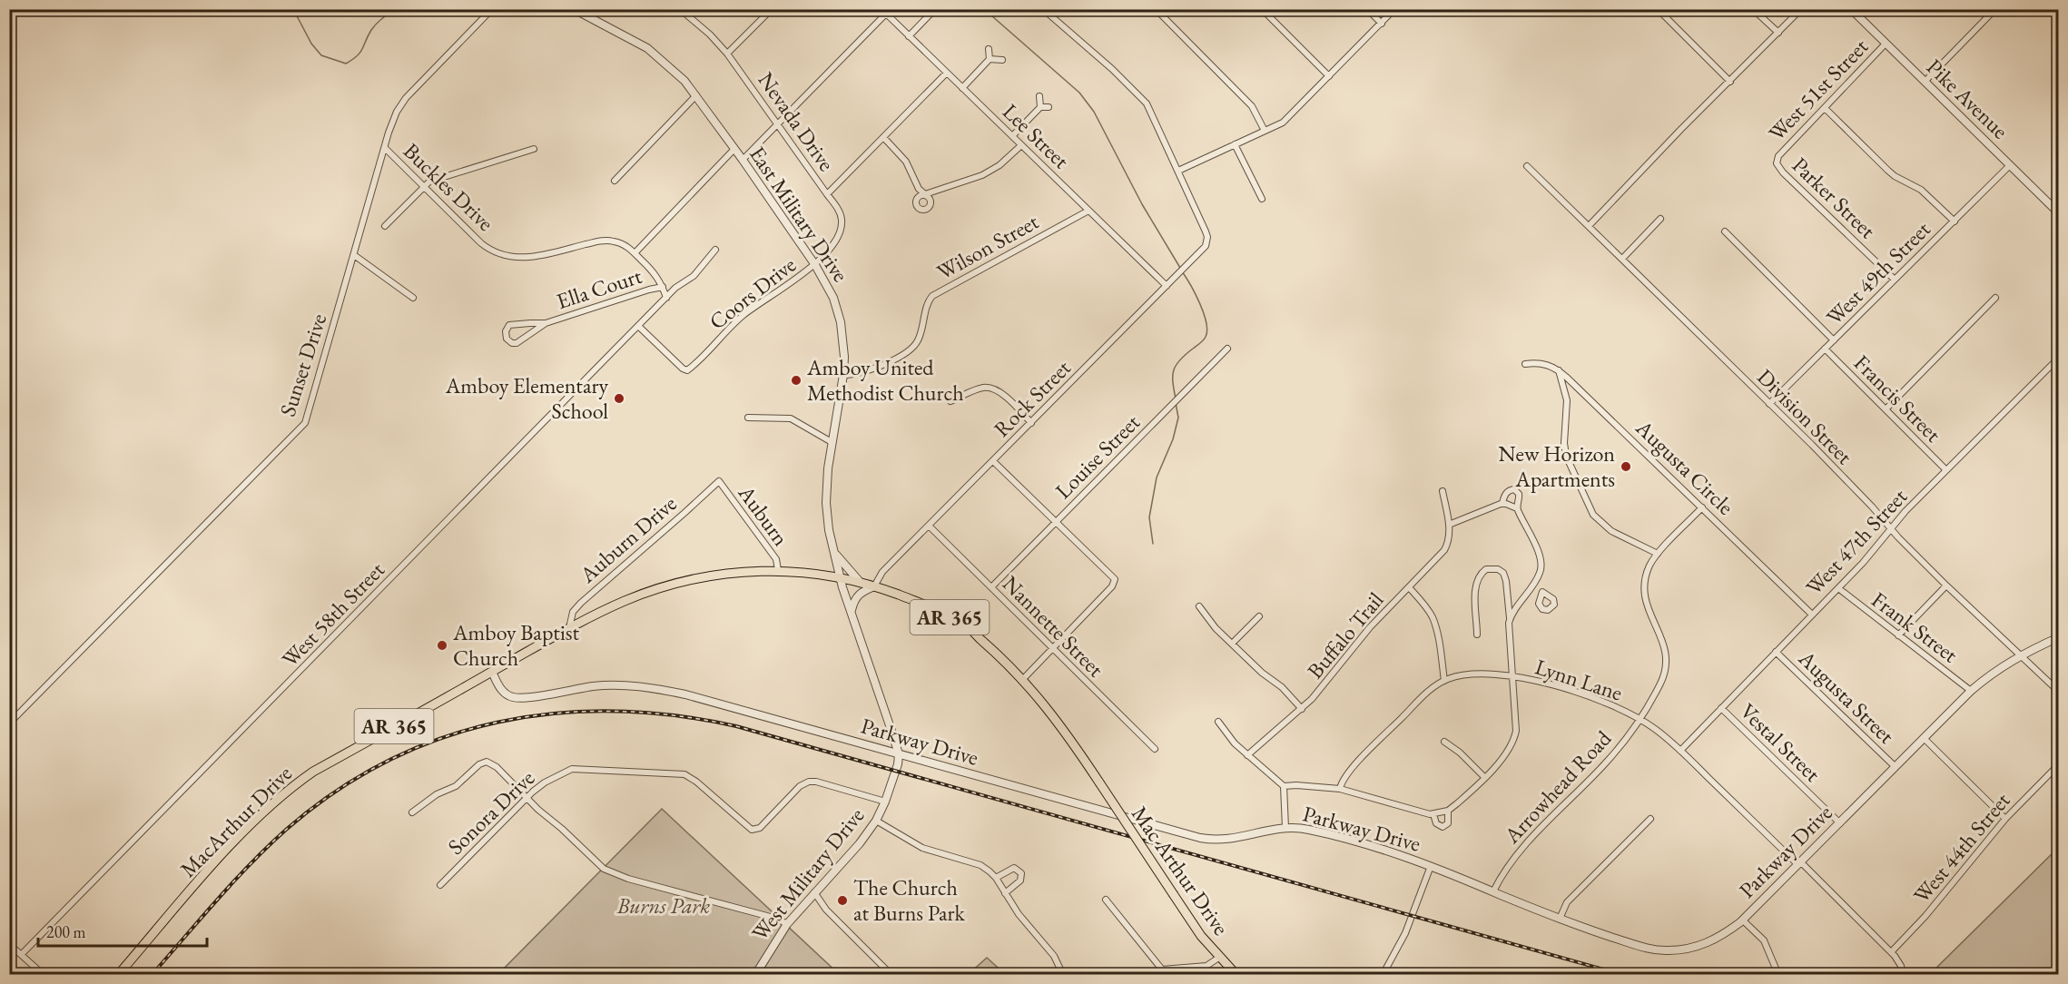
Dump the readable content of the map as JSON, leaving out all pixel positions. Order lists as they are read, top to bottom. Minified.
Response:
{"streets":{"main road":["AR 365","MacArthur Drive","Mac Arthur Drive"],"street":["West 51st Street","Pike Avenue","Nevada Drive","Lee Street","Buckles Drive","Parker Street","East Military Drive","Wilson Street","West 49th Street","Ella Court","Coors Drive","Sunset Drive","Rock Street","Francis Street","Division Street","Louise Street","Augusta Circle","Auburn","Auburn Drive","West 47th Street","West 58th Street","Nannette Street","Frank Street","Buffalo Trail","Lynn Lane","Augusta Street","Parkway Drive","Vestal Street","Arrowhead Road","Sonora Drive","West 44th Street","West Military Drive"]},"crossings":[["West 51st Street","Pike Avenue"],["West 51st Street","Parker Street"],["Pike Avenue","West 49th Street"],["Nevada Drive","East Military Drive"],["Nevada Drive","Coors Drive"],["Lee Street","Wilson Street"],["Lee Street","Rock Street"],["Buckles Drive","Ella Court"],["Buckles Drive","Sunset Drive"],["Parker Street","West 49th Street"],["East Military Drive","Wilson Street"],["East Military Drive","Coors Drive"],["East Military Drive","MacArthur Drive"],["West 49th Street","Francis Street"],["West 49th Street","Division Street"],["Coors Drive","West 58th Street"],["Rock Street","Nannette Street"],["Rock Street","MacArthur Drive"],["Francis Street","West 47th Street"],["Division Street","West 47th Street"],["Division Street","Parkway Drive"],["Louise Street","Nannette Street"],["Augusta Circle","West 47th Street"],["Augusta Circle","Arrowhead Road"],["Auburn","Auburn Drive"],["Auburn","MacArthur Drive"],["Auburn Drive","MacArthur Drive"],["West 47th Street","Frank Street"],["West 47th Street","Lynn Lane"],["West 47th Street","Augusta Street"],["West 47th Street","Vestal Street"],["Frank Street","Parkway Drive"],["Lynn Lane","Parkway Drive"],["Lynn Lane","Arrowhead Road"],["Lynn Lane","West 44th Street"],["Augusta Street","Parkway Drive"],["Augusta Street","West 44th Street"],["Parkway Drive","Vestal Street"],["Parkway Drive","Arrowhead Road"],["Parkway Drive","MacArthur Drive"],["Parkway Drive","West Military Drive"],["Sonora Drive","West Military Drive"],["MacArthur Drive","Mac Arthur Drive"]],"parks":["Burns Park"],"places":["Amboy United Methodist Church","Amboy Elementary School","New Horizon Apartments","Amboy Baptist Church","The Church at Burns Park"],"scale_bar":"200 m"}
